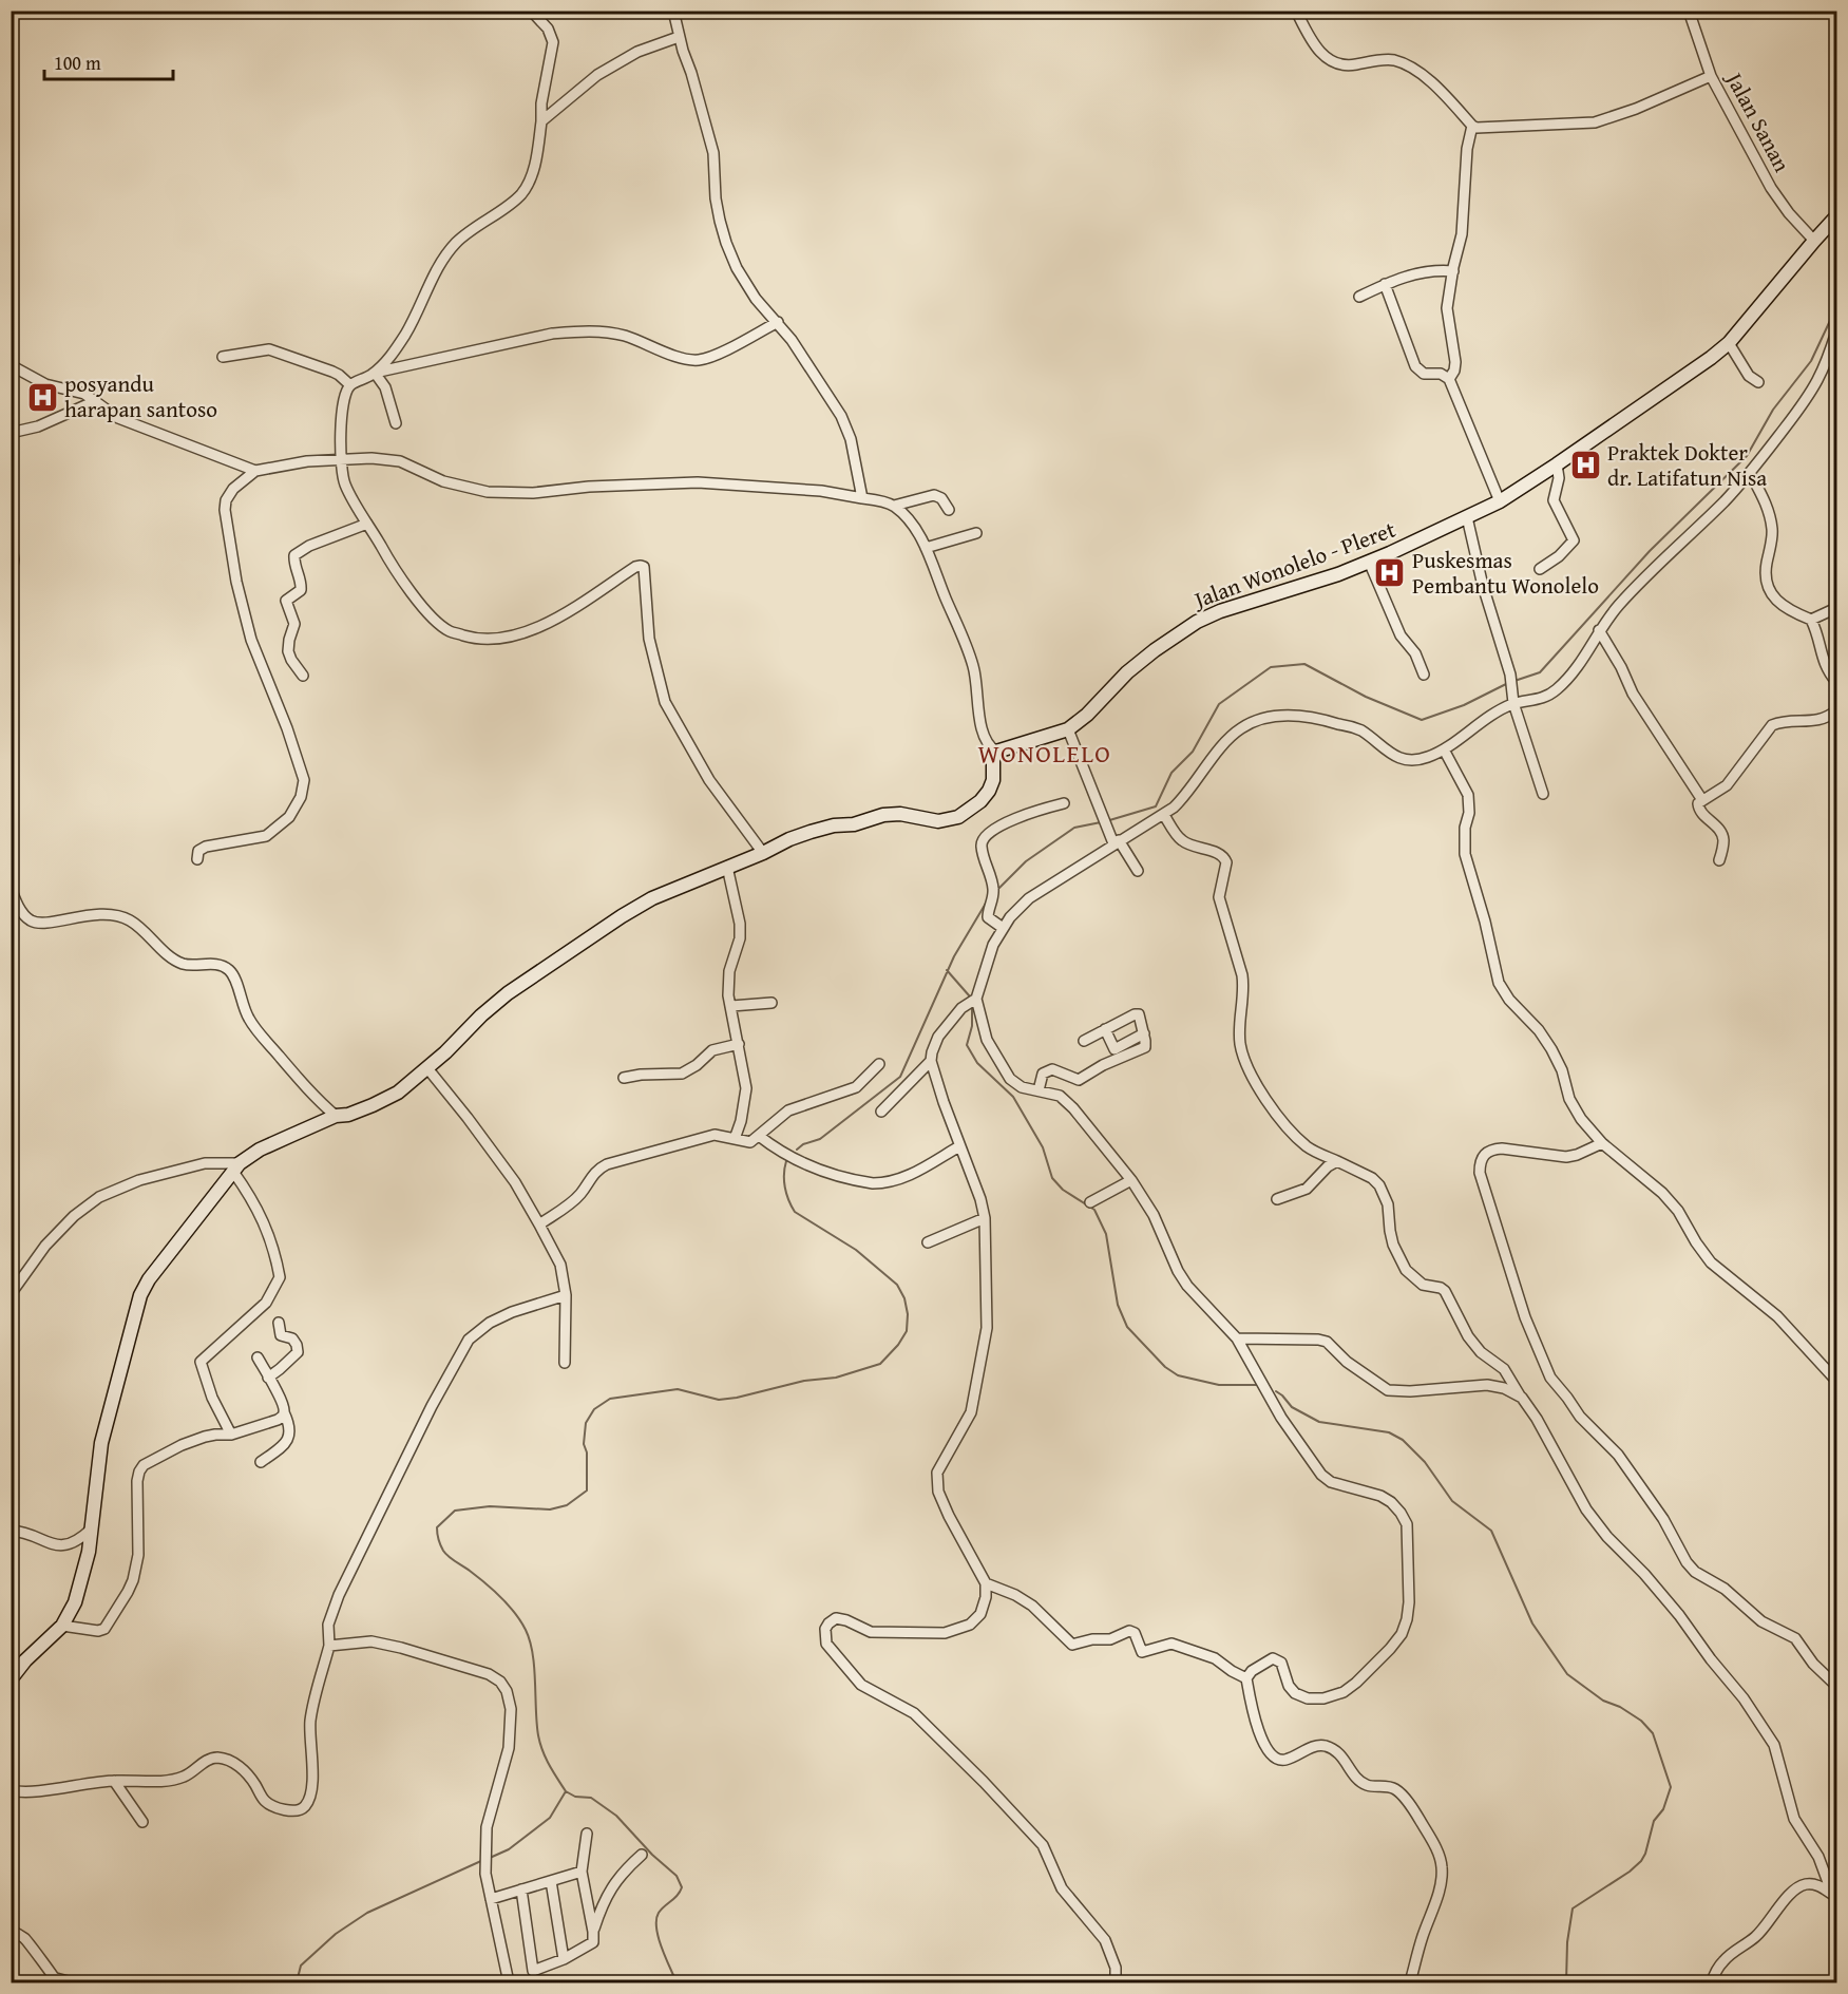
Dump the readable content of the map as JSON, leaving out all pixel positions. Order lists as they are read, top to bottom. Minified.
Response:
{"streets":{"main road":["Jalan Wonolelo - Pleret"],"street":["Jalan Sanan"]},"crossings":[["Jalan Sanan","Jalan Wonolelo - Pleret"]],"districts":["WONOLELO"],"places":{"hospital":["posyandu harapan santoso","Praktek Dokter dr. Latifatun Nisa","Puskesmas Pembantu Wonolelo"]},"scale_bar":"100 m"}
